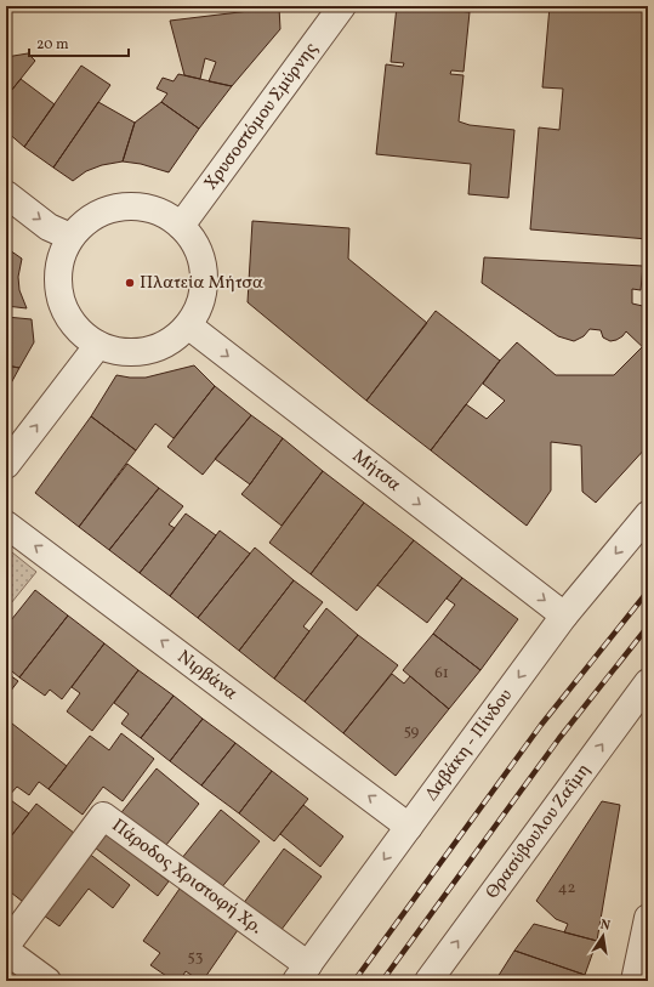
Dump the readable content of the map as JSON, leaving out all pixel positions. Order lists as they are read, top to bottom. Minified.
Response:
{"streets":{"street":["Χρυσοστόμου Σμύρνης","Μήτσα","Νιρβάνα","Δαβάκη - Πίνδου","Θρασύβουλου Ζαΐμη","Πάροδος Χριστοφή Χρ."]},"crossings":[["Χρυσοστόμου Σμύρνης","Μήτσα"],["Μήτσα","Δαβάκη - Πίνδου"],["Νιρβάνα","Δαβάκη - Πίνδου"],["Δαβάκη - Πίνδου","Πάροδος Χριστοφή Χρ."]],"one_way":["Μήτσα","Νιρβάνα","Δαβάκη - Πίνδου","Θρασύβουλου Ζαΐμη"],"places":["Πλατεία Μήτσα"],"house_numbers":["61","59","42","53"],"scale_bar":"20 m","north":"top"}
